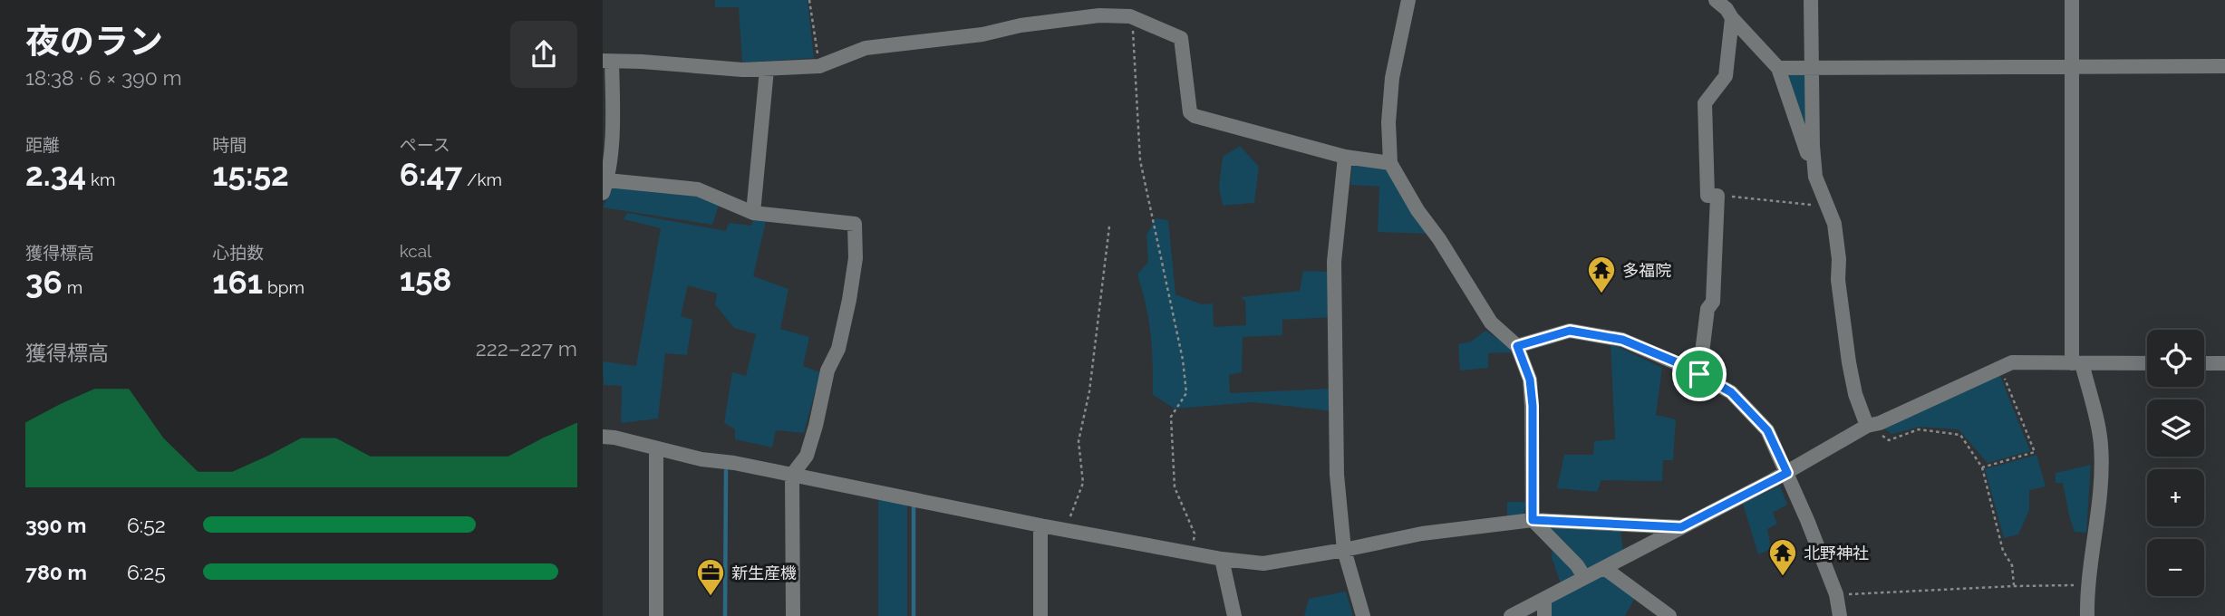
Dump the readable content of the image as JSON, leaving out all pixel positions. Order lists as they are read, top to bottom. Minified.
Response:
{"places":{"temple":["多福院","北野神社"],"office":["新生産機"]},"page":{"heading":["夜のラン","18:38 · 6 × 390 m"],"stats":[["距離","2.34 km"],["時間","15:52"],["ペース","6:47 /km"],["獲得標高","36 m"],["心拍数","161 bpm"],["kcal","158"]],"chart":["獲得標高","222–227 m"],"map_buttons":["+","−"],"list":[{"name":"390 m","note":"6:52"},{"name":"780 m","note":"6:25"}]}}
